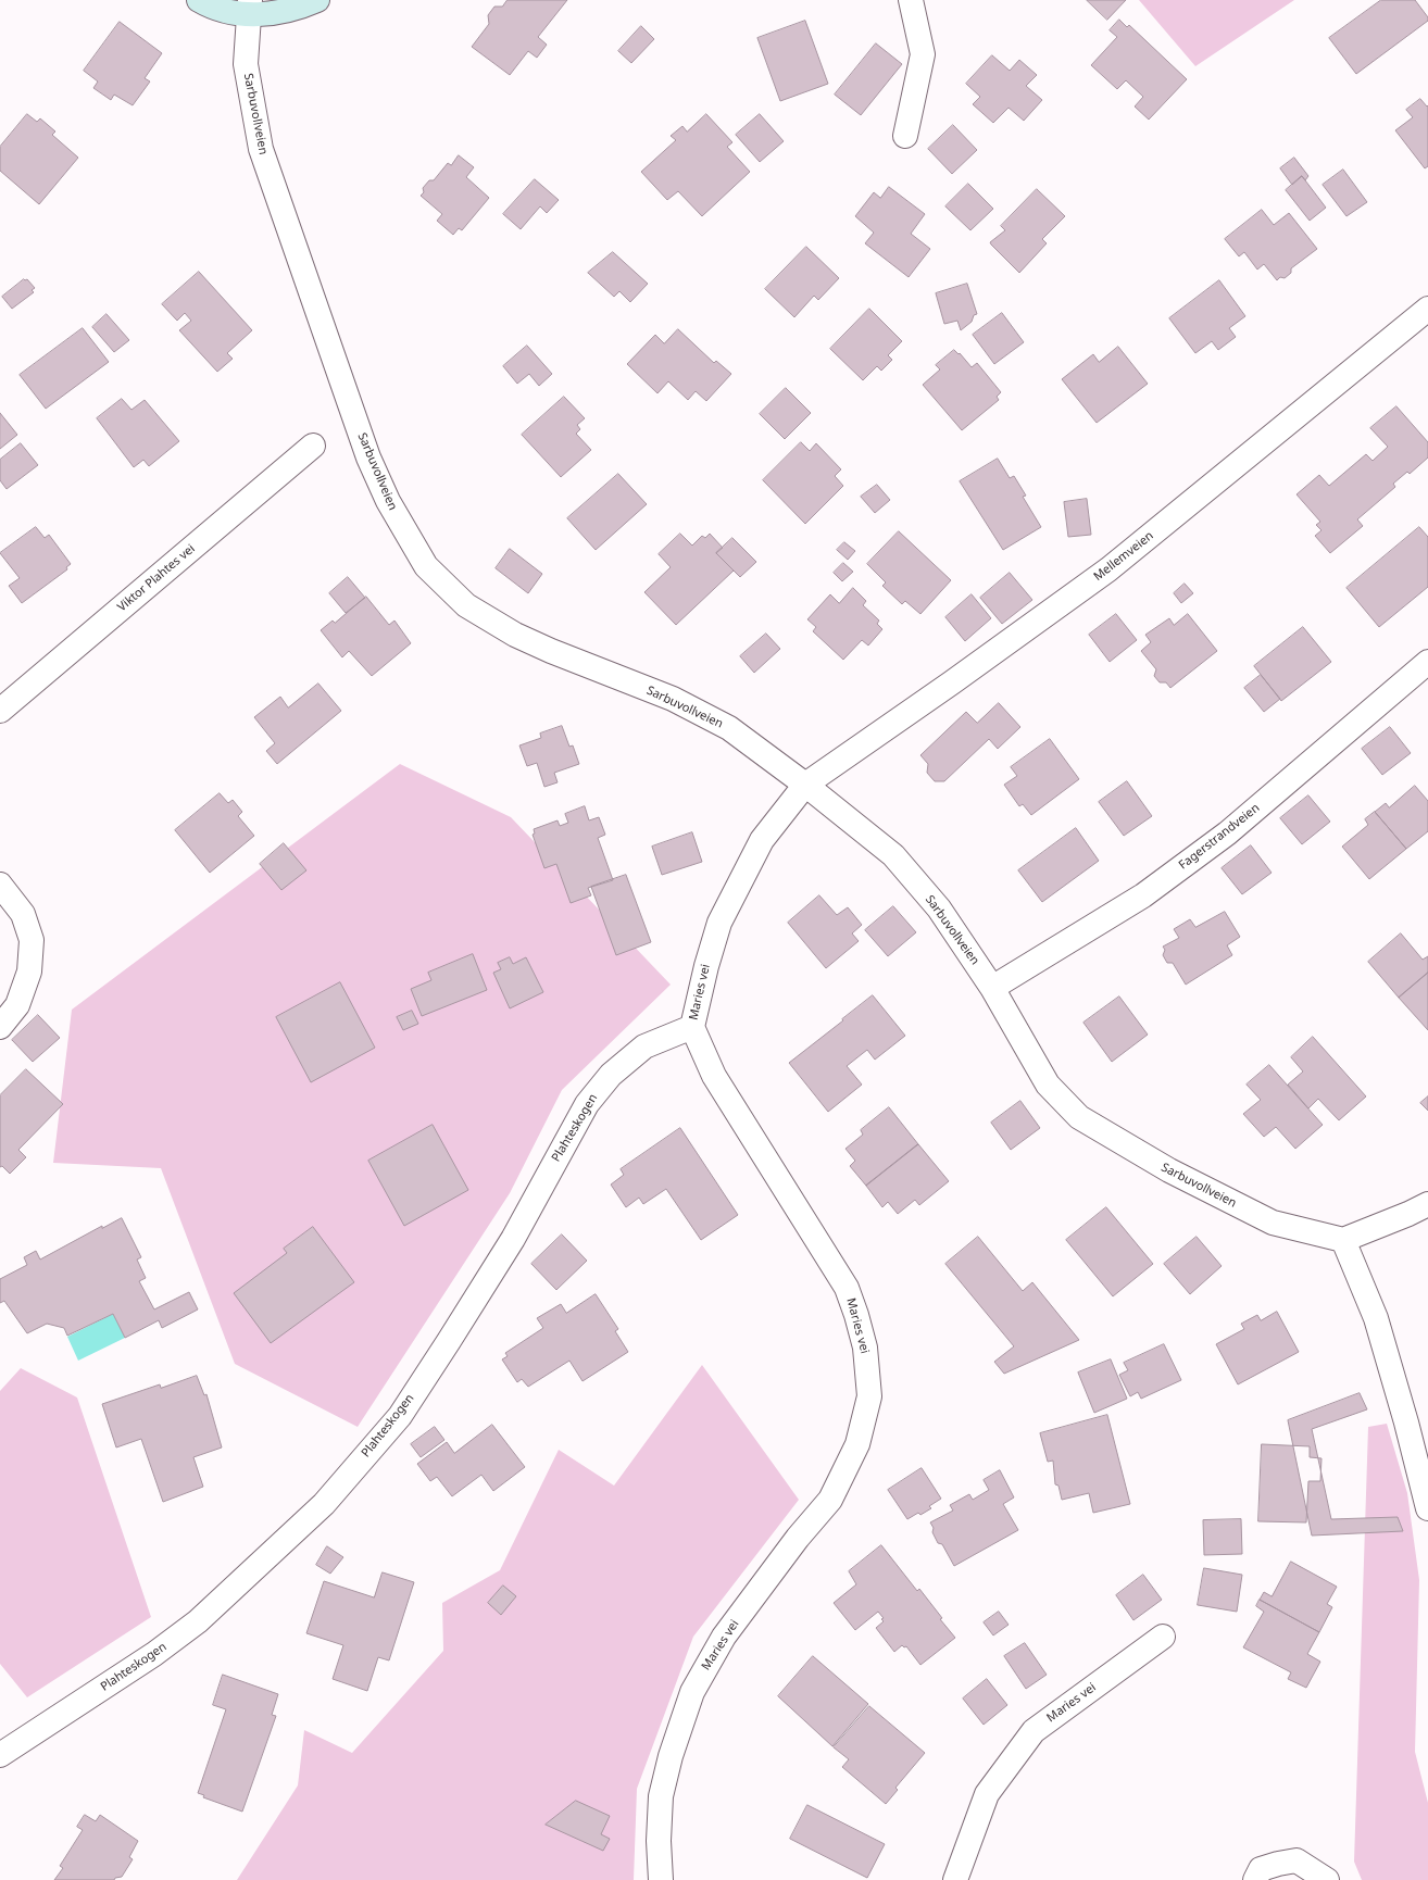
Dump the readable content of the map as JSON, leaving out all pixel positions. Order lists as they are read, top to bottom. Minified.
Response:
{"streets":{"street":["Sarbuvollveien","Mellemveien","Viktor Plahtes vei","Fagerstrandveien","Maries vei","Plahteskogen"]},"crossings":[["Sarbuvollveien","Mellemveien"],["Sarbuvollveien","Fagerstrandveien"],["Sarbuvollveien","Maries vei"],["Mellemveien","Maries vei"],["Maries vei","Plahteskogen"]]}
